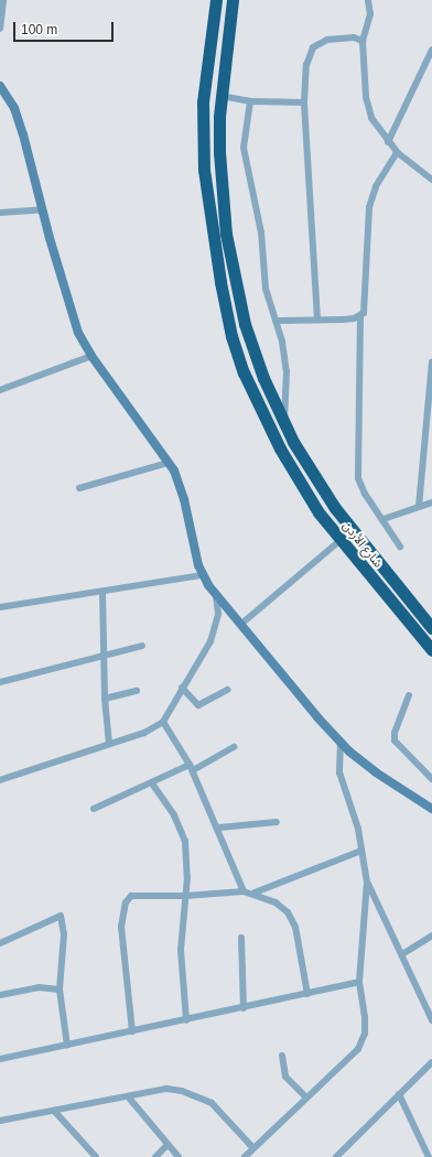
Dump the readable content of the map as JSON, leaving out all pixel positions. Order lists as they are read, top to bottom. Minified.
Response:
{"streets":{"highway":["شارع الأردن"]},"scale_bar":"100 m"}
